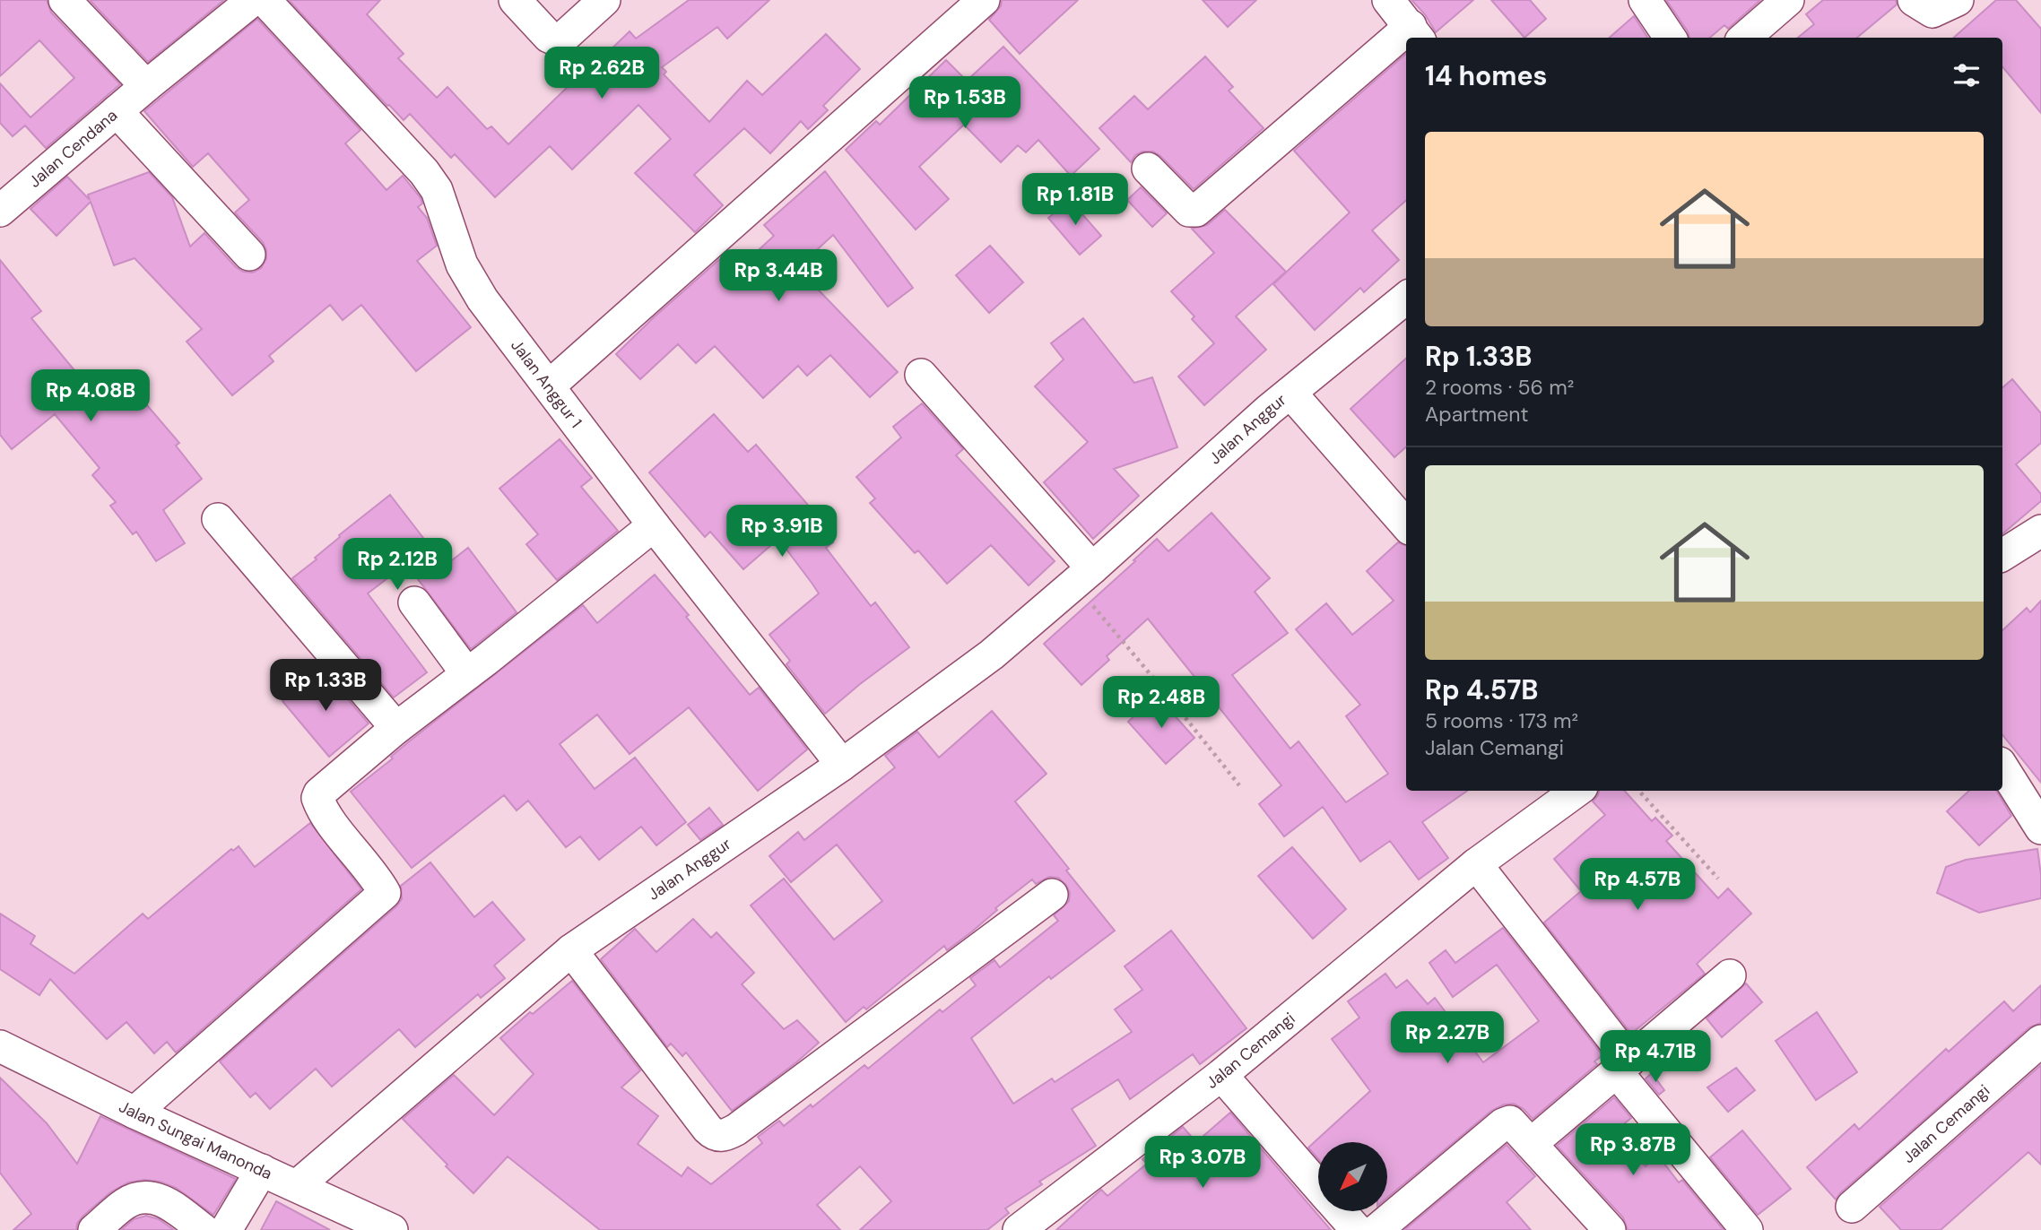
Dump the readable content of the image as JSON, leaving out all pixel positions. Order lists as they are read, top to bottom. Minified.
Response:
{"streets":{"street":["Jalan Cendana","Jalan Anggur 1","Jalan Anggur","Jalan Cemangi","Jalan Sungai Manonda"]},"crossings":[["Jalan Anggur 1","Jalan Anggur"],["Jalan Anggur","Jalan Sungai Manonda"]],"north":"bottom left","page":{"heading":"14 homes","price":["Rp 2.62B","Rp 1.53B","Rp 1.81B","Rp 3.44B","Rp 4.08B","Rp 3.91B","Rp 2.12B","Rp 1.33B","Rp 2.48B","Rp 4.57B","Rp 2.27B","Rp 4.71B","Rp 3.87B","Rp 3.07B"],"list":[{"name":"Rp 1.33B","note":"2 rooms · 56 m² · Apartment"},{"name":"Rp 4.57B","note":"5 rooms · 173 m² · Jalan Cemangi"}]}}
